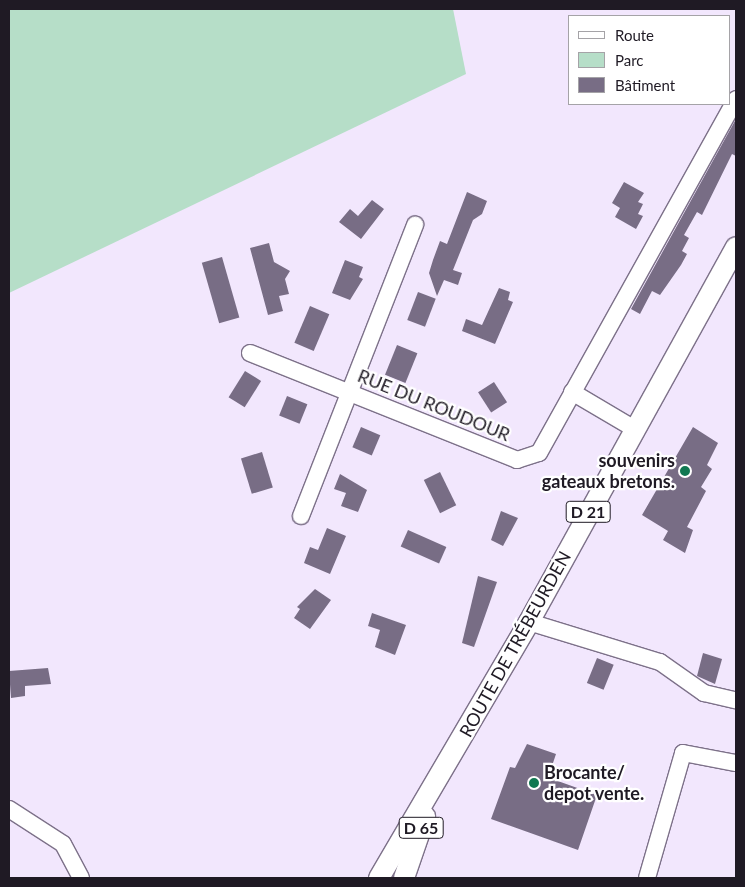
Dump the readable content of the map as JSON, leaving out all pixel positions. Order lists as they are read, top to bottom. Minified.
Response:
{"streets":{"main road":["D 21","ROUTE DE TRÉBEURDEN","D 65"],"street":["RUE DU ROUDOUR"]},"places":["souvenirs gateaux bretons.","Brocante/ depot vente."],"legend":["Route","Parc","Bâtiment"]}
